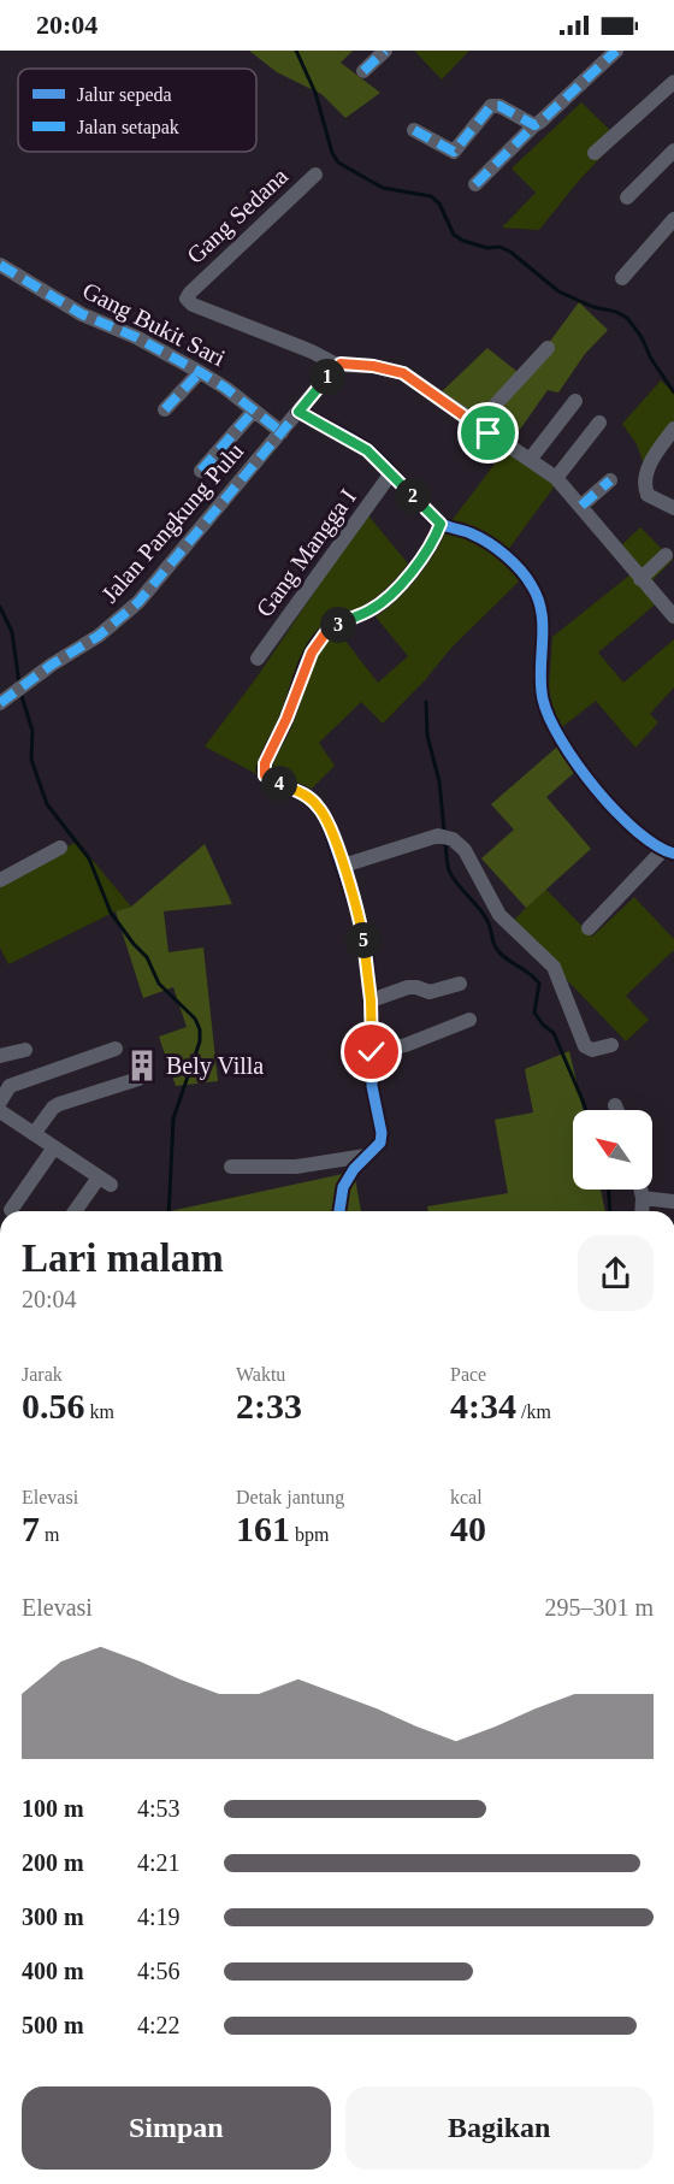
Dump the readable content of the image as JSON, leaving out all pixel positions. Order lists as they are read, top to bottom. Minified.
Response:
{"streets":{"street":["Gang Sedana","Gang Bukit Sari","Jalan Pangkung Pulu","Gang Mangga I"]},"crossings":[["Gang Sedana","Jalan Pangkung Pulu"],["Gang Bukit Sari","Jalan Pangkung Pulu"]],"places":{"building":["Bely Villa"]},"legend":["Jalur sepeda","Jalan setapak"],"north":"top left","page":{"status":"20:04","pins":["1","2","3","4","5"],"heading":["Lari malam","20:04"],"stats":[["Jarak","0.56 km"],["Waktu","2:33"],["Pace","4:34 /km"],["Elevasi","7 m"],["Detak jantung","161 bpm"],["kcal","40"]],"chart":["Elevasi","295–301 m"],"list":[{"name":"100 m","note":"4:53"},{"name":"200 m","note":"4:21"},{"name":"300 m","note":"4:19"},{"name":"400 m","note":"4:56"},{"name":"500 m","note":"4:22"}],"buttons":["Simpan","Bagikan"]}}
